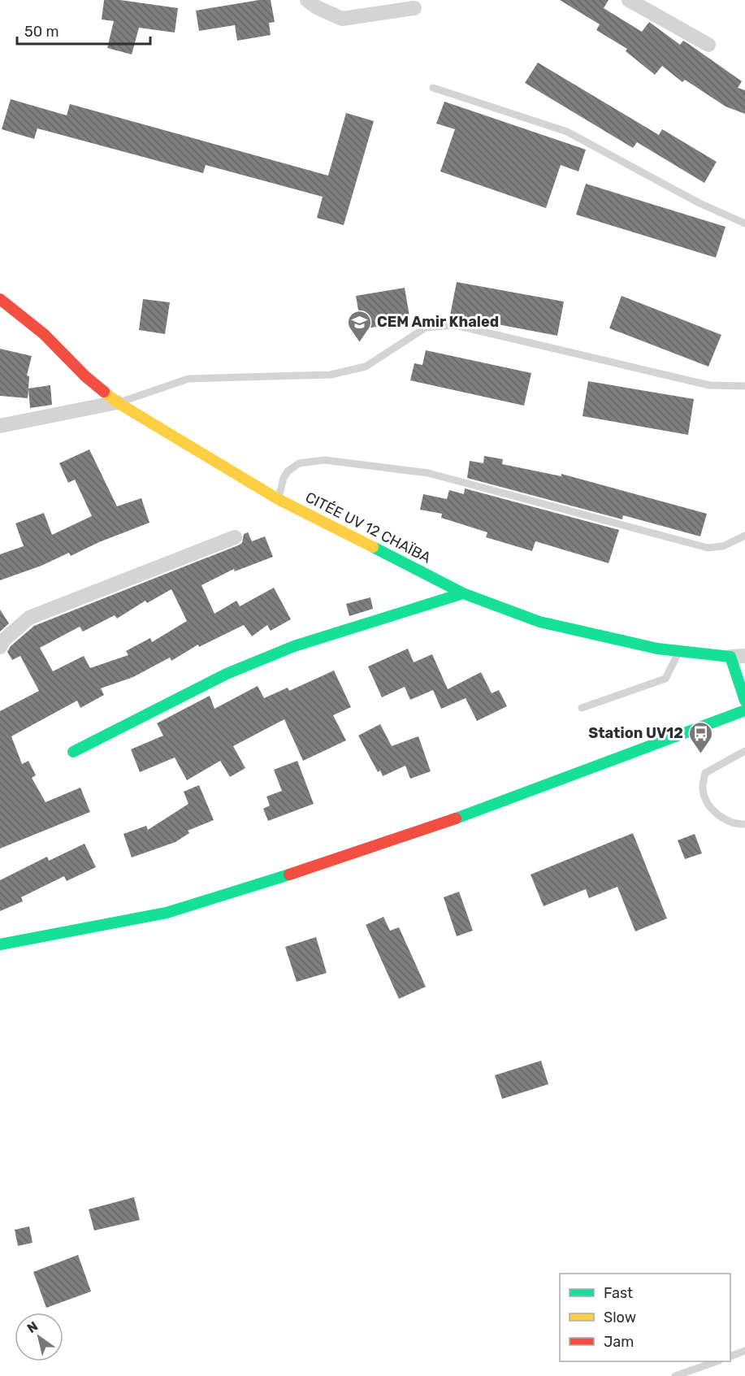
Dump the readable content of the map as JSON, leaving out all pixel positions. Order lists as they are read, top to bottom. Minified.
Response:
{"streets":{"street":["CITÉE UV 12 CHAÏBA"]},"places":{"school or university":["CEM Amir Khaled"],"bus stop":["Station UV12"]},"legend":["Fast","Slow","Jam"],"scale_bar":"50 m","north":"top left"}
